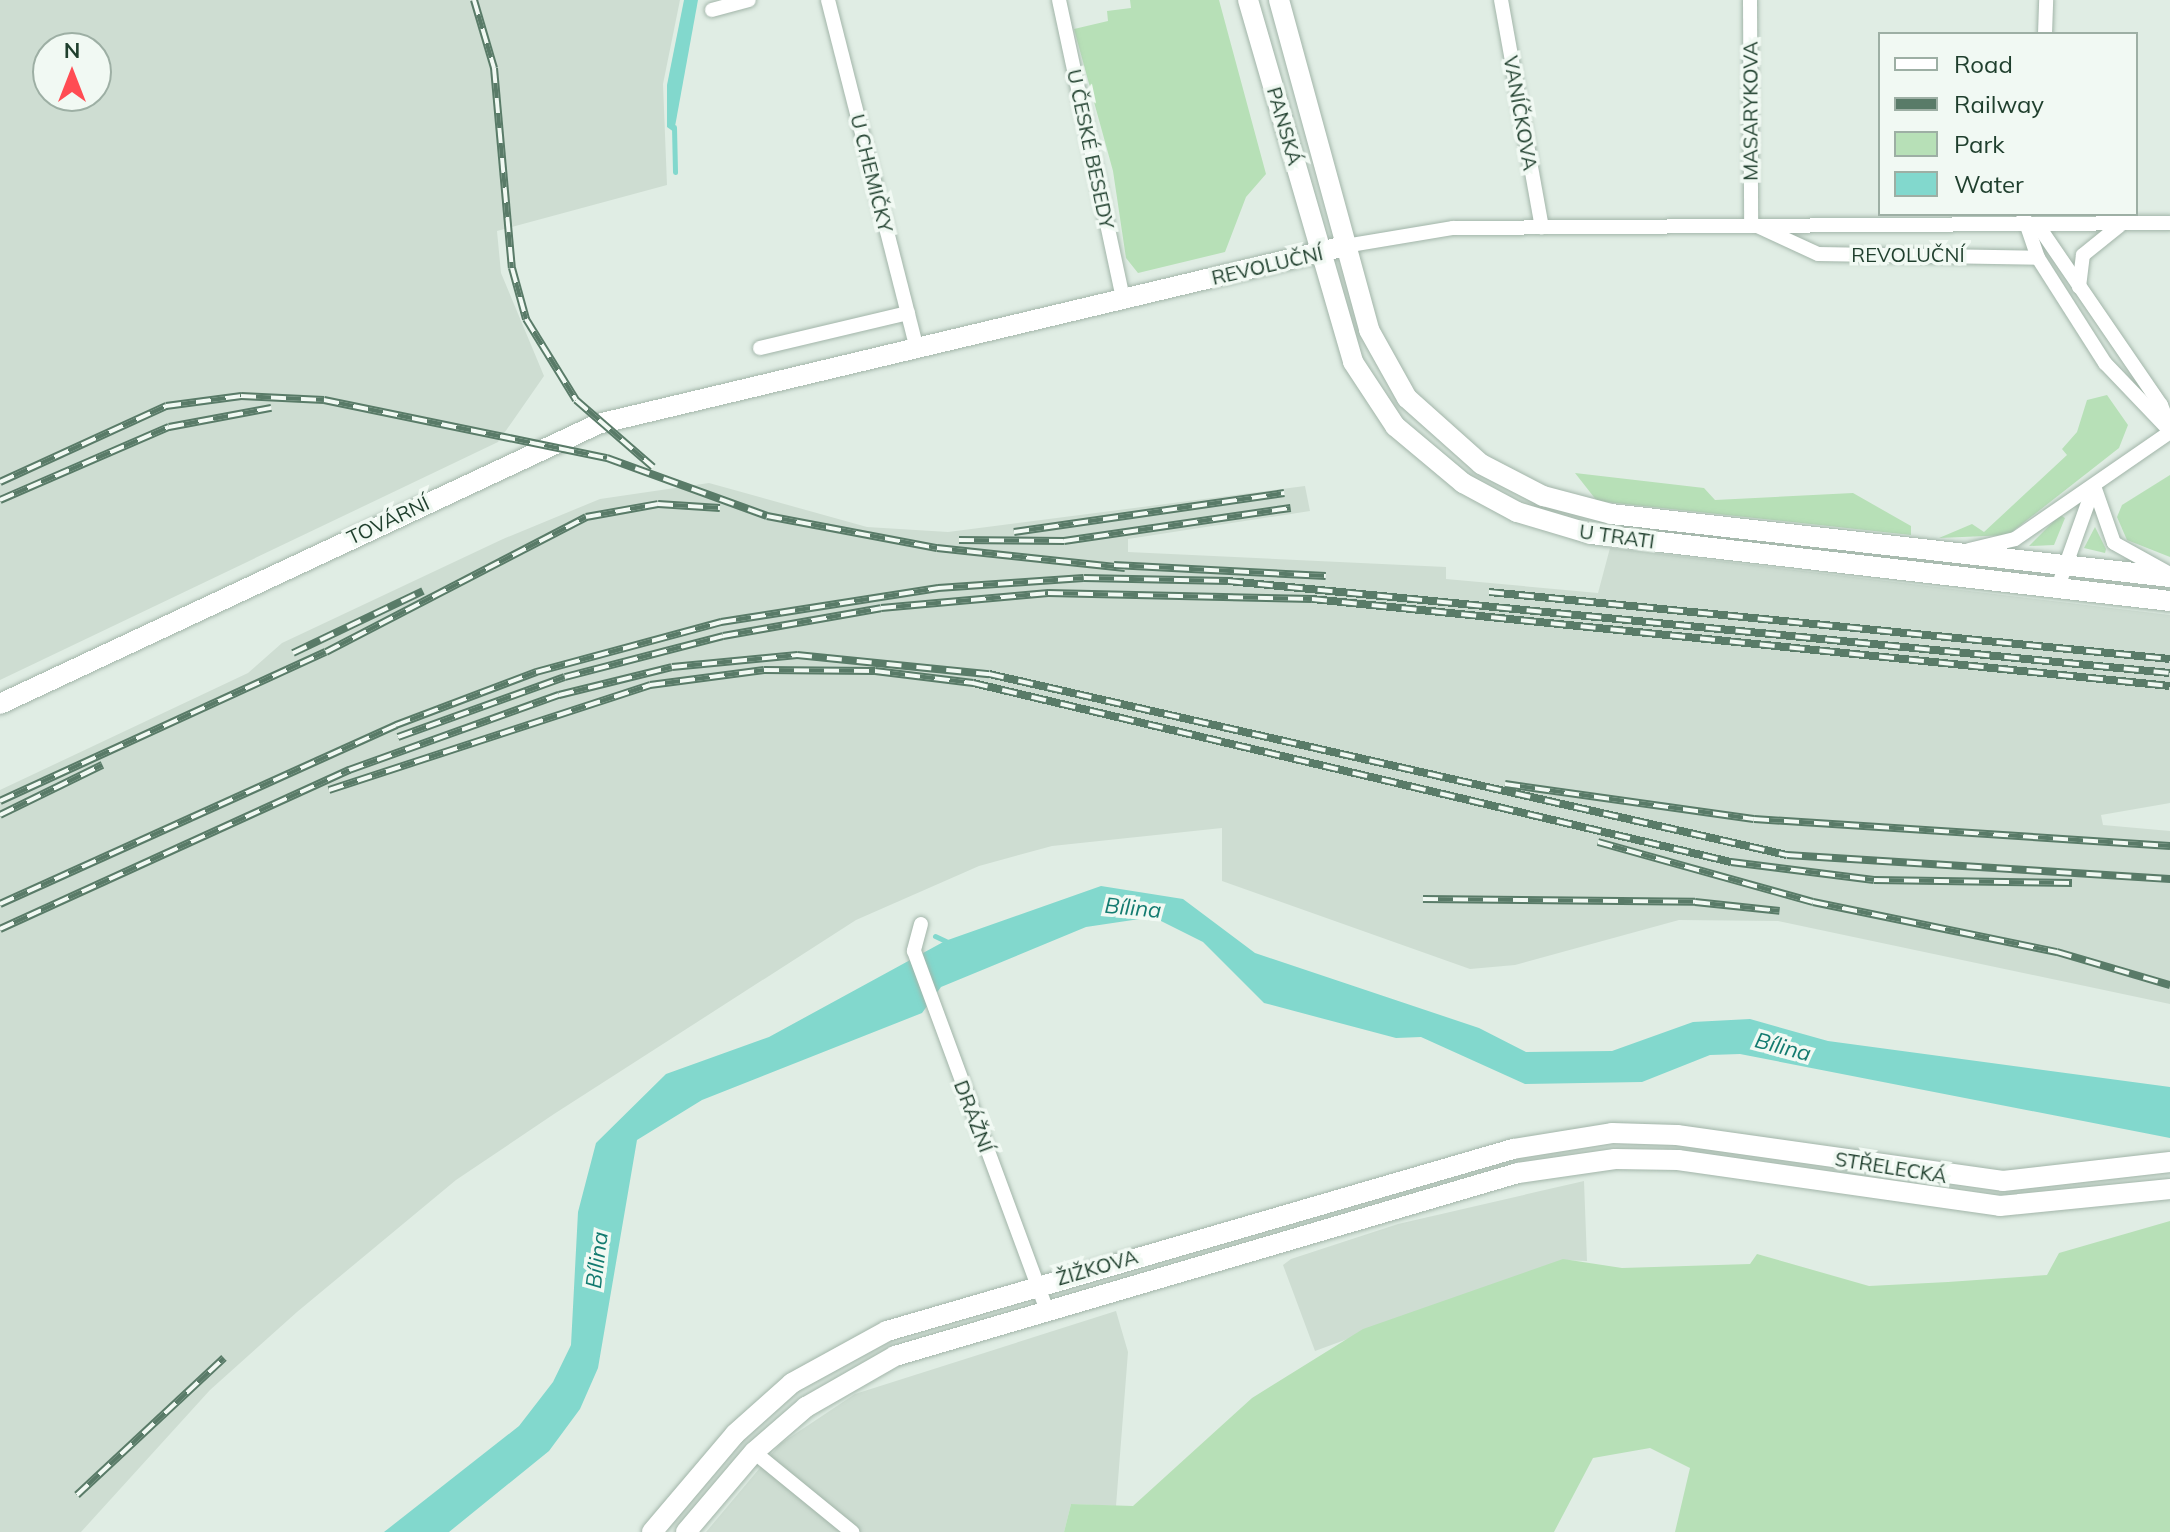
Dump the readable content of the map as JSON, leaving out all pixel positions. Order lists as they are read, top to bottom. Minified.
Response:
{"streets":{"street":["MASARYKOVA","VANÍČKOVA","PANSKÁ","U ČESKÉ BESEDY","U CHEMIČKY","REVOLUČNÍ","TOVÁRNÍ","U TRATI","DRÁŽNÍ","STŘELECKÁ","ŽIŽKOVA"]},"crossings":[["MASARYKOVA","REVOLUČNÍ"],["VANÍČKOVA","REVOLUČNÍ"],["PANSKÁ","REVOLUČNÍ"],["PANSKÁ","U TRATI"],["U ČESKÉ BESEDY","REVOLUČNÍ"],["U CHEMIČKY","REVOLUČNÍ"],["REVOLUČNÍ","TOVÁRNÍ"],["REVOLUČNÍ","U TRATI"],["DRÁŽNÍ","ŽIŽKOVA"],["STŘELECKÁ","ŽIŽKOVA"]],"water":["Bílina"],"legend":["Road","Railway","Park","Water"],"north":"top"}
